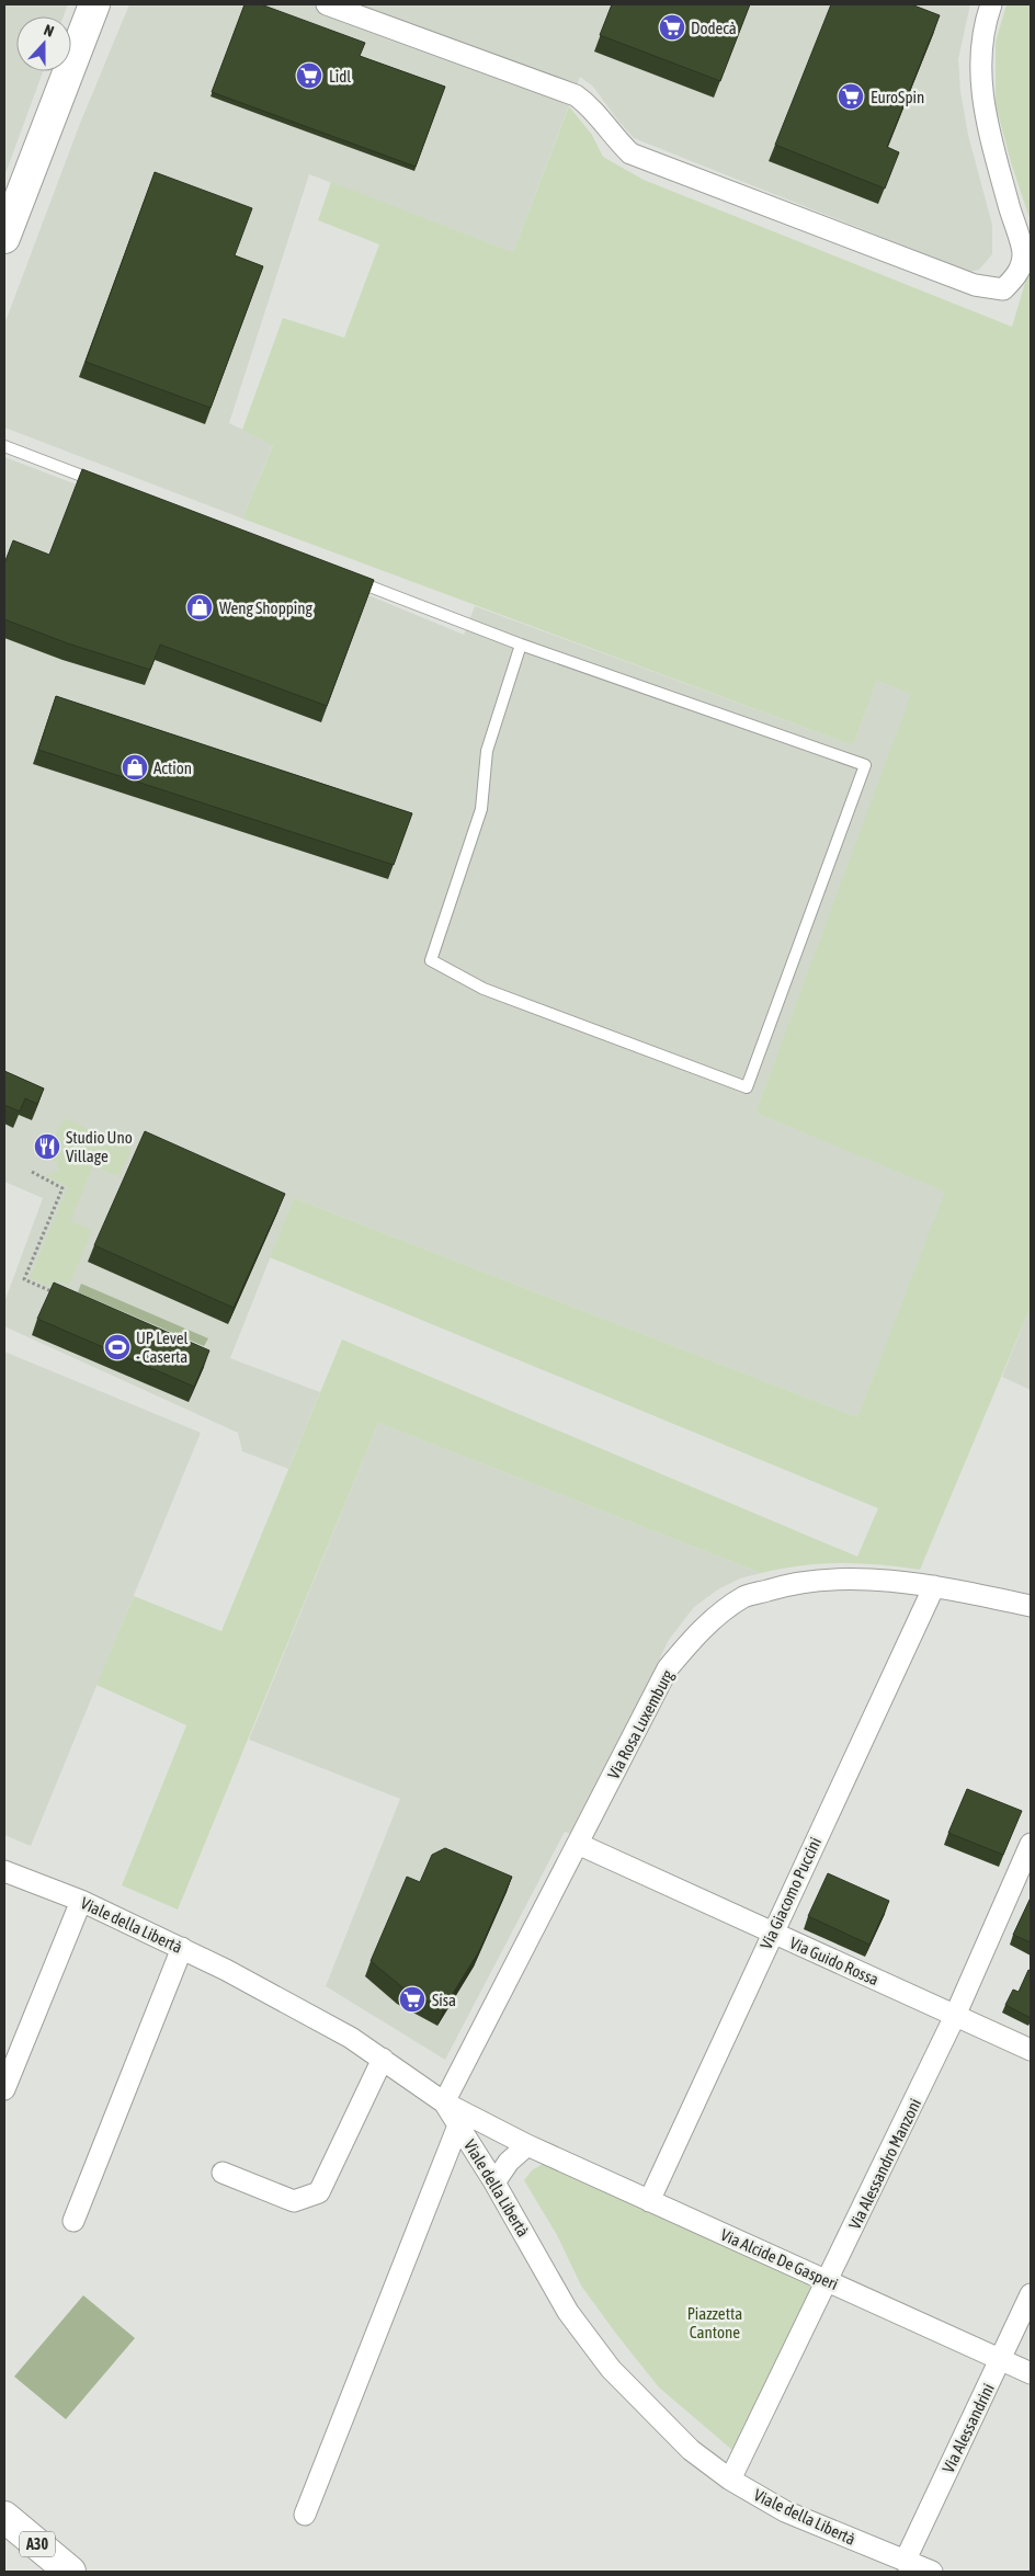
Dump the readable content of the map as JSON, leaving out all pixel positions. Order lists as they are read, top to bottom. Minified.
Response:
{"streets":{"main road":["A30"],"street":["Via Rosa Luxemburg","Via Giacomo Puccini","Viale della Libertà","Via Guido Rossa","Via Alessandro Manzoni","Via Alcide De Gasperi","Via Alessandrini"]},"crossings":[["Via Rosa Luxemburg","Via Giacomo Puccini"],["Via Rosa Luxemburg","Viale della Libertà"],["Via Rosa Luxemburg","Via Guido Rossa"],["Via Rosa Luxemburg","Via Alcide De Gasperi"],["Via Giacomo Puccini","Via Guido Rossa"],["Via Giacomo Puccini","Via Alcide De Gasperi"],["Viale della Libertà","Via Alessandro Manzoni"],["Viale della Libertà","Via Alcide De Gasperi"],["Viale della Libertà","Via Alessandrini"],["Via Guido Rossa","Via Alessandro Manzoni"],["Via Alessandro Manzoni","Via Alcide De Gasperi"],["Via Alcide De Gasperi","Via Alessandrini"]],"parks":["Piazzetta Cantone"],"places":{"supermarket":["Dodecà","Lidl","EuroSpin","Sisa"],"shop":["Weng Shopping","Action"],"restaurant":["Studio Uno Village"],"sports":["UP Level - Caserta"]},"north":"top"}
